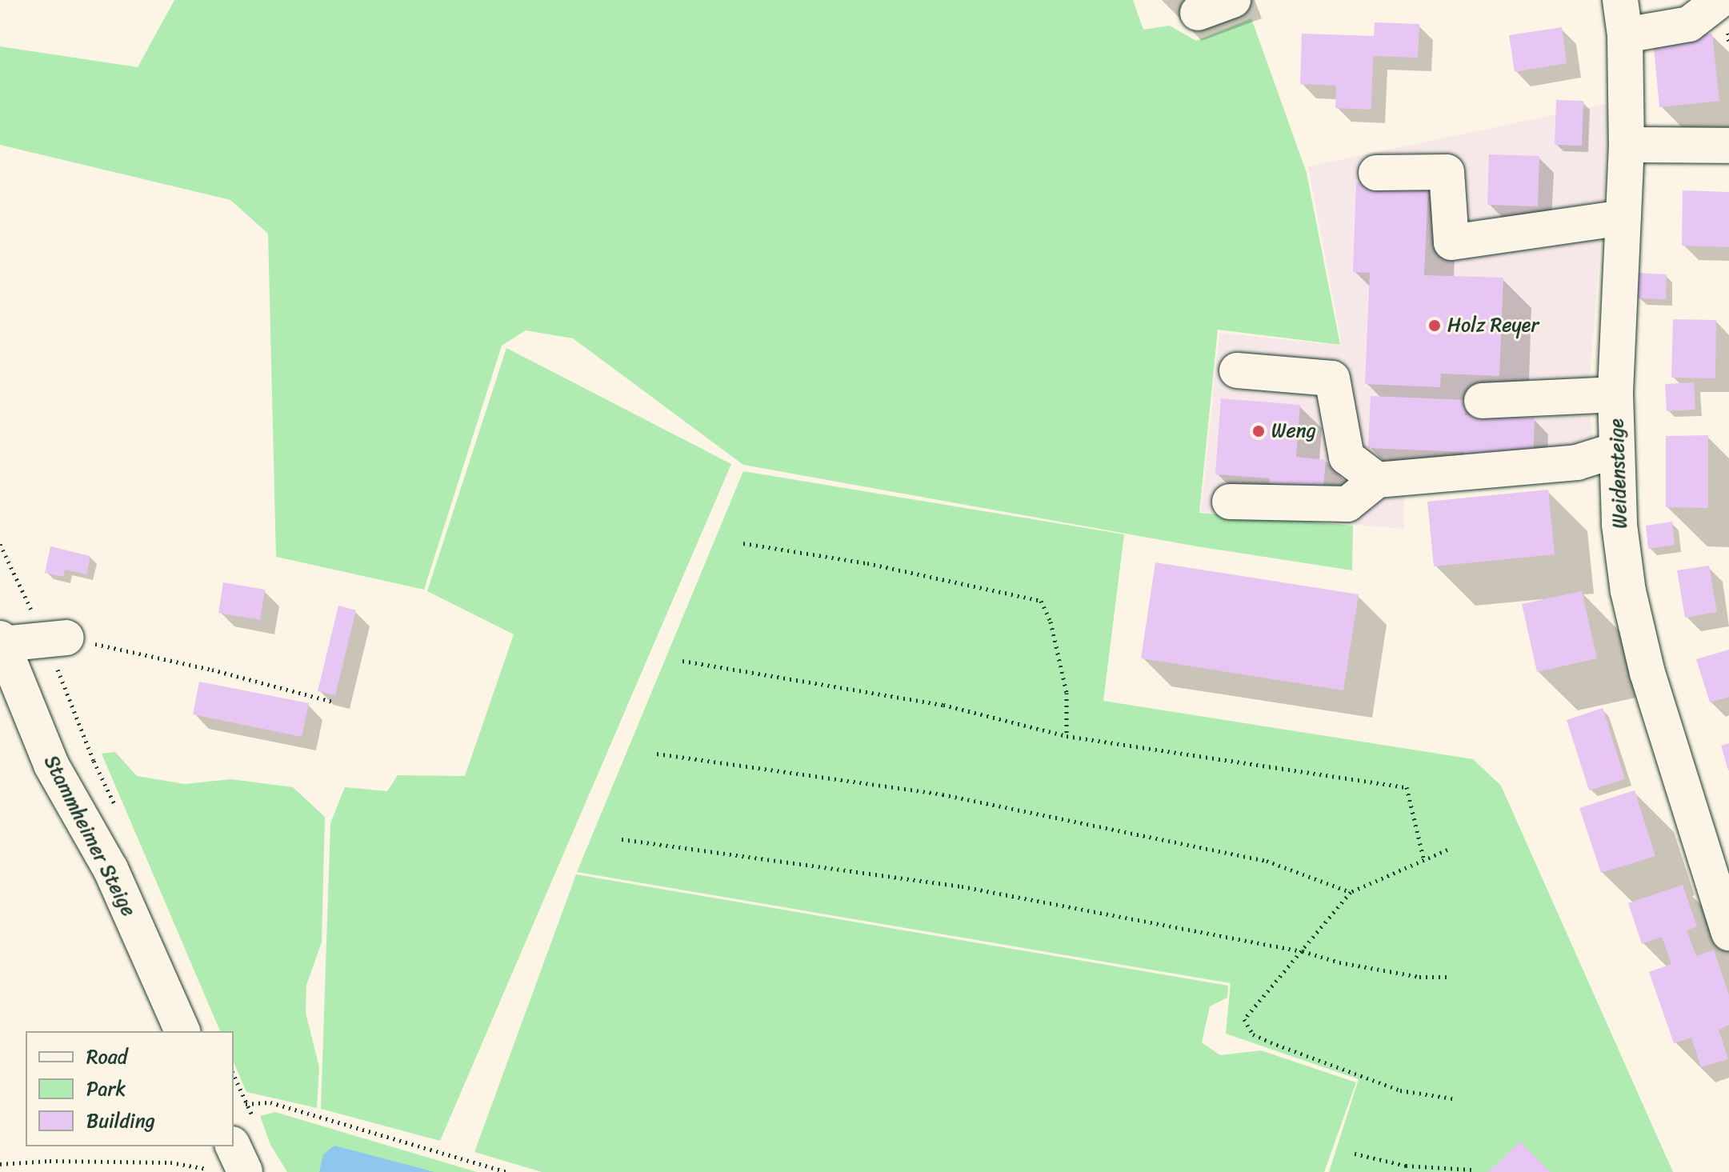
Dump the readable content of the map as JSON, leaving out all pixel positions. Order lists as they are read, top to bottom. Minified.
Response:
{"streets":{"street":["Weidensteige","Stammheimer Steige"]},"places":["Holz Reyer","Weng"],"legend":["Road","Park","Building"]}
